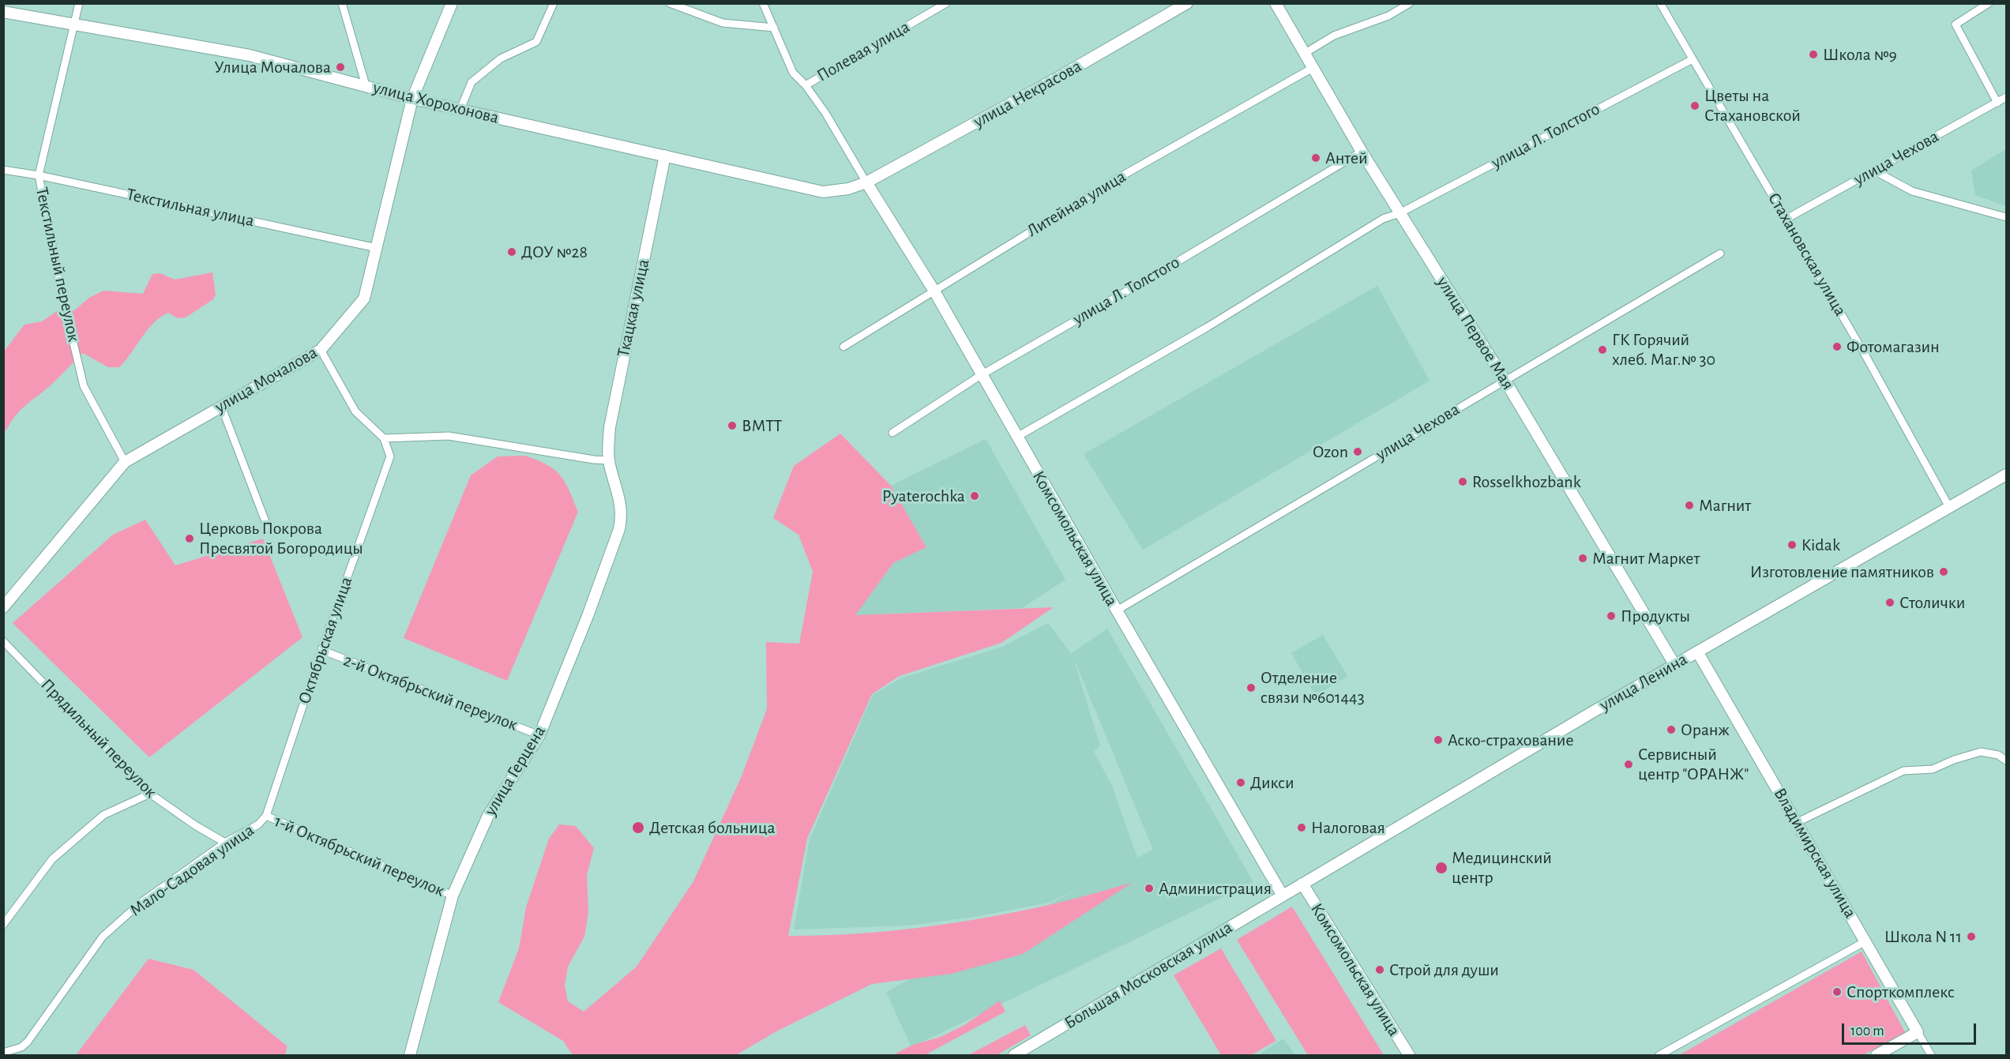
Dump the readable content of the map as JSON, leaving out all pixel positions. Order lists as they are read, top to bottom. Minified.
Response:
{"streets":{"street":["Полевая улица","улица Некрасова","улица Хорохонова","улица Л. Толстого","улица Чехова","Литейная улица","Текстильная улица","Стахановская улица","Текстильный переулок","Ткацкая улица","улица Первое Мая","улица Мочалова","Комсомольская улица","Октябрьская улица","улица Ленина","2-й Октябрьский переулок","Прядильный переулок","улица Герцена","Владимирская улица","1-й Октябрьский переулок","Мало-Садовая улица","Большая Московская улица"]},"crossings":[["улица Некрасова","улица Хорохонова"],["улица Некрасова","Комсомольская улица"],["улица Хорохонова","Текстильный переулок"],["улица Хорохонова","Ткацкая улица"],["улица Хорохонова","улица Мочалова"],["улица Хорохонова","Комсомольская улица"],["улица Л. Толстого","Стахановская улица"],["улица Л. Толстого","улица Первое Мая"],["улица Л. Толстого","Комсомольская улица"],["улица Чехова","Стахановская улица"],["улица Чехова","улица Первое Мая"],["улица Чехова","Комсомольская улица"],["Литейная улица","улица Первое Мая"],["Литейная улица","Комсомольская улица"],["Текстильная улица","Текстильный переулок"],["Текстильная улица","улица Мочалова"],["Стахановская улица","улица Ленина"],["Текстильный переулок","улица Мочалова"],["Ткацкая улица","улица Герцена"],["улица Первое Мая","улица Ленина"],["Комсомольская улица","улица Ленина"],["Комсомольская улица","Большая Московская улица"],["Октябрьская улица","2-й Октябрьский переулок"],["Октябрьская улица","1-й Октябрьский переулок"],["Октябрьская улица","Мало-Садовая улица"],["улица Ленина","Владимирская улица"],["улица Ленина","Большая Московская улица"],["2-й Октябрьский переулок","улица Герцена"],["Прядильный переулок","Мало-Садовая улица"],["улица Герцена","1-й Октябрьский переулок"],["1-й Октябрьский переулок","Мало-Садовая улица"]],"places":["Школа №9","Улица Мочалова","Цветы на Стахановской","Антей","ДОУ №28","Фотомагазин","ГК Горячий хлеб. Маг.№ 30","ВМТТ","Ozon","Rosselkhozbank","Pyaterochka","Магнит","Церковь Покрова Пресвятой Богородицы","Kidak","Магнит Маркет","Изготовление памятников","Столички","Продукты","Отделение связи №601443","Оранж","Аско-страхование","Сервисный центр \"ОРАНЖ\"","Дикси","Детская больница","Налоговая","Медицинский центр","Администрация","Школа N 11","Строй для души","Спорткомплекс"],"scale_bar":"100 m"}
